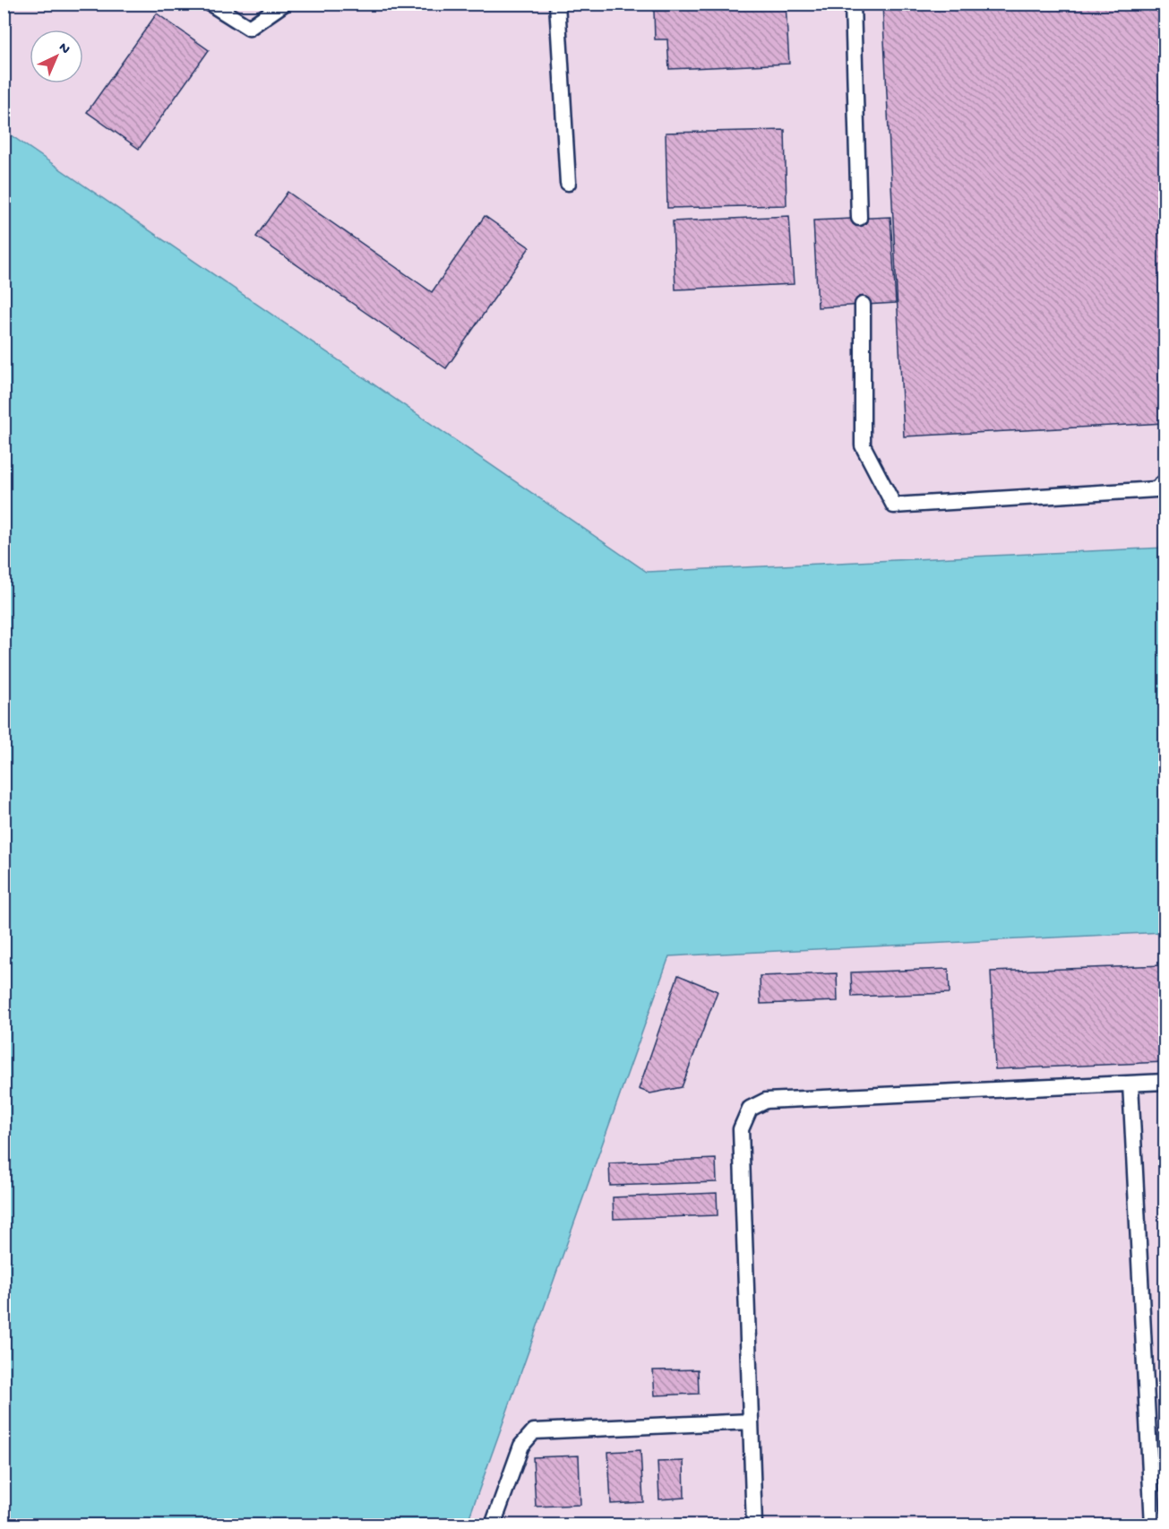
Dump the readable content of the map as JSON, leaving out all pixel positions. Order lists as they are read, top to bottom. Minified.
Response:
{"north":"top right"}
